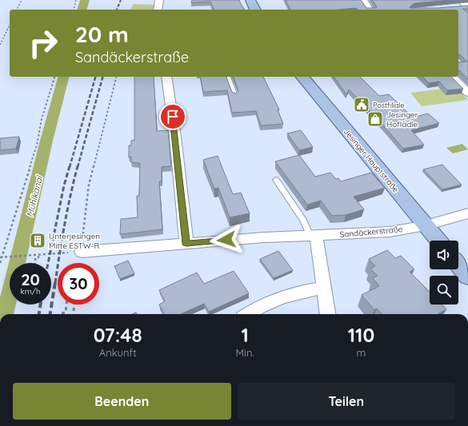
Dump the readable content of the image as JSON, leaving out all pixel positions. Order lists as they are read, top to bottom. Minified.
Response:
{"streets":{"main road":["Jesinger Hauptstraße"],"street":["Sandäckerstraße"]},"crossings":[["Jesinger Hauptstraße","Sandäckerstraße"]],"water":["Mühlkanal"],"places":{"public building":["Postfiliale"],"shop":["Jesinger Hoflädle"],"building":["Unterjesingen Mitte ESTW-R"]},"page":{"turn":["20 m","Sandäckerstraße"],"speed":"20 km/h","limit":"30","eta":["07:48","Ankunft","1","Min.","110","m"],"buttons":["Beenden","Teilen"]}}
